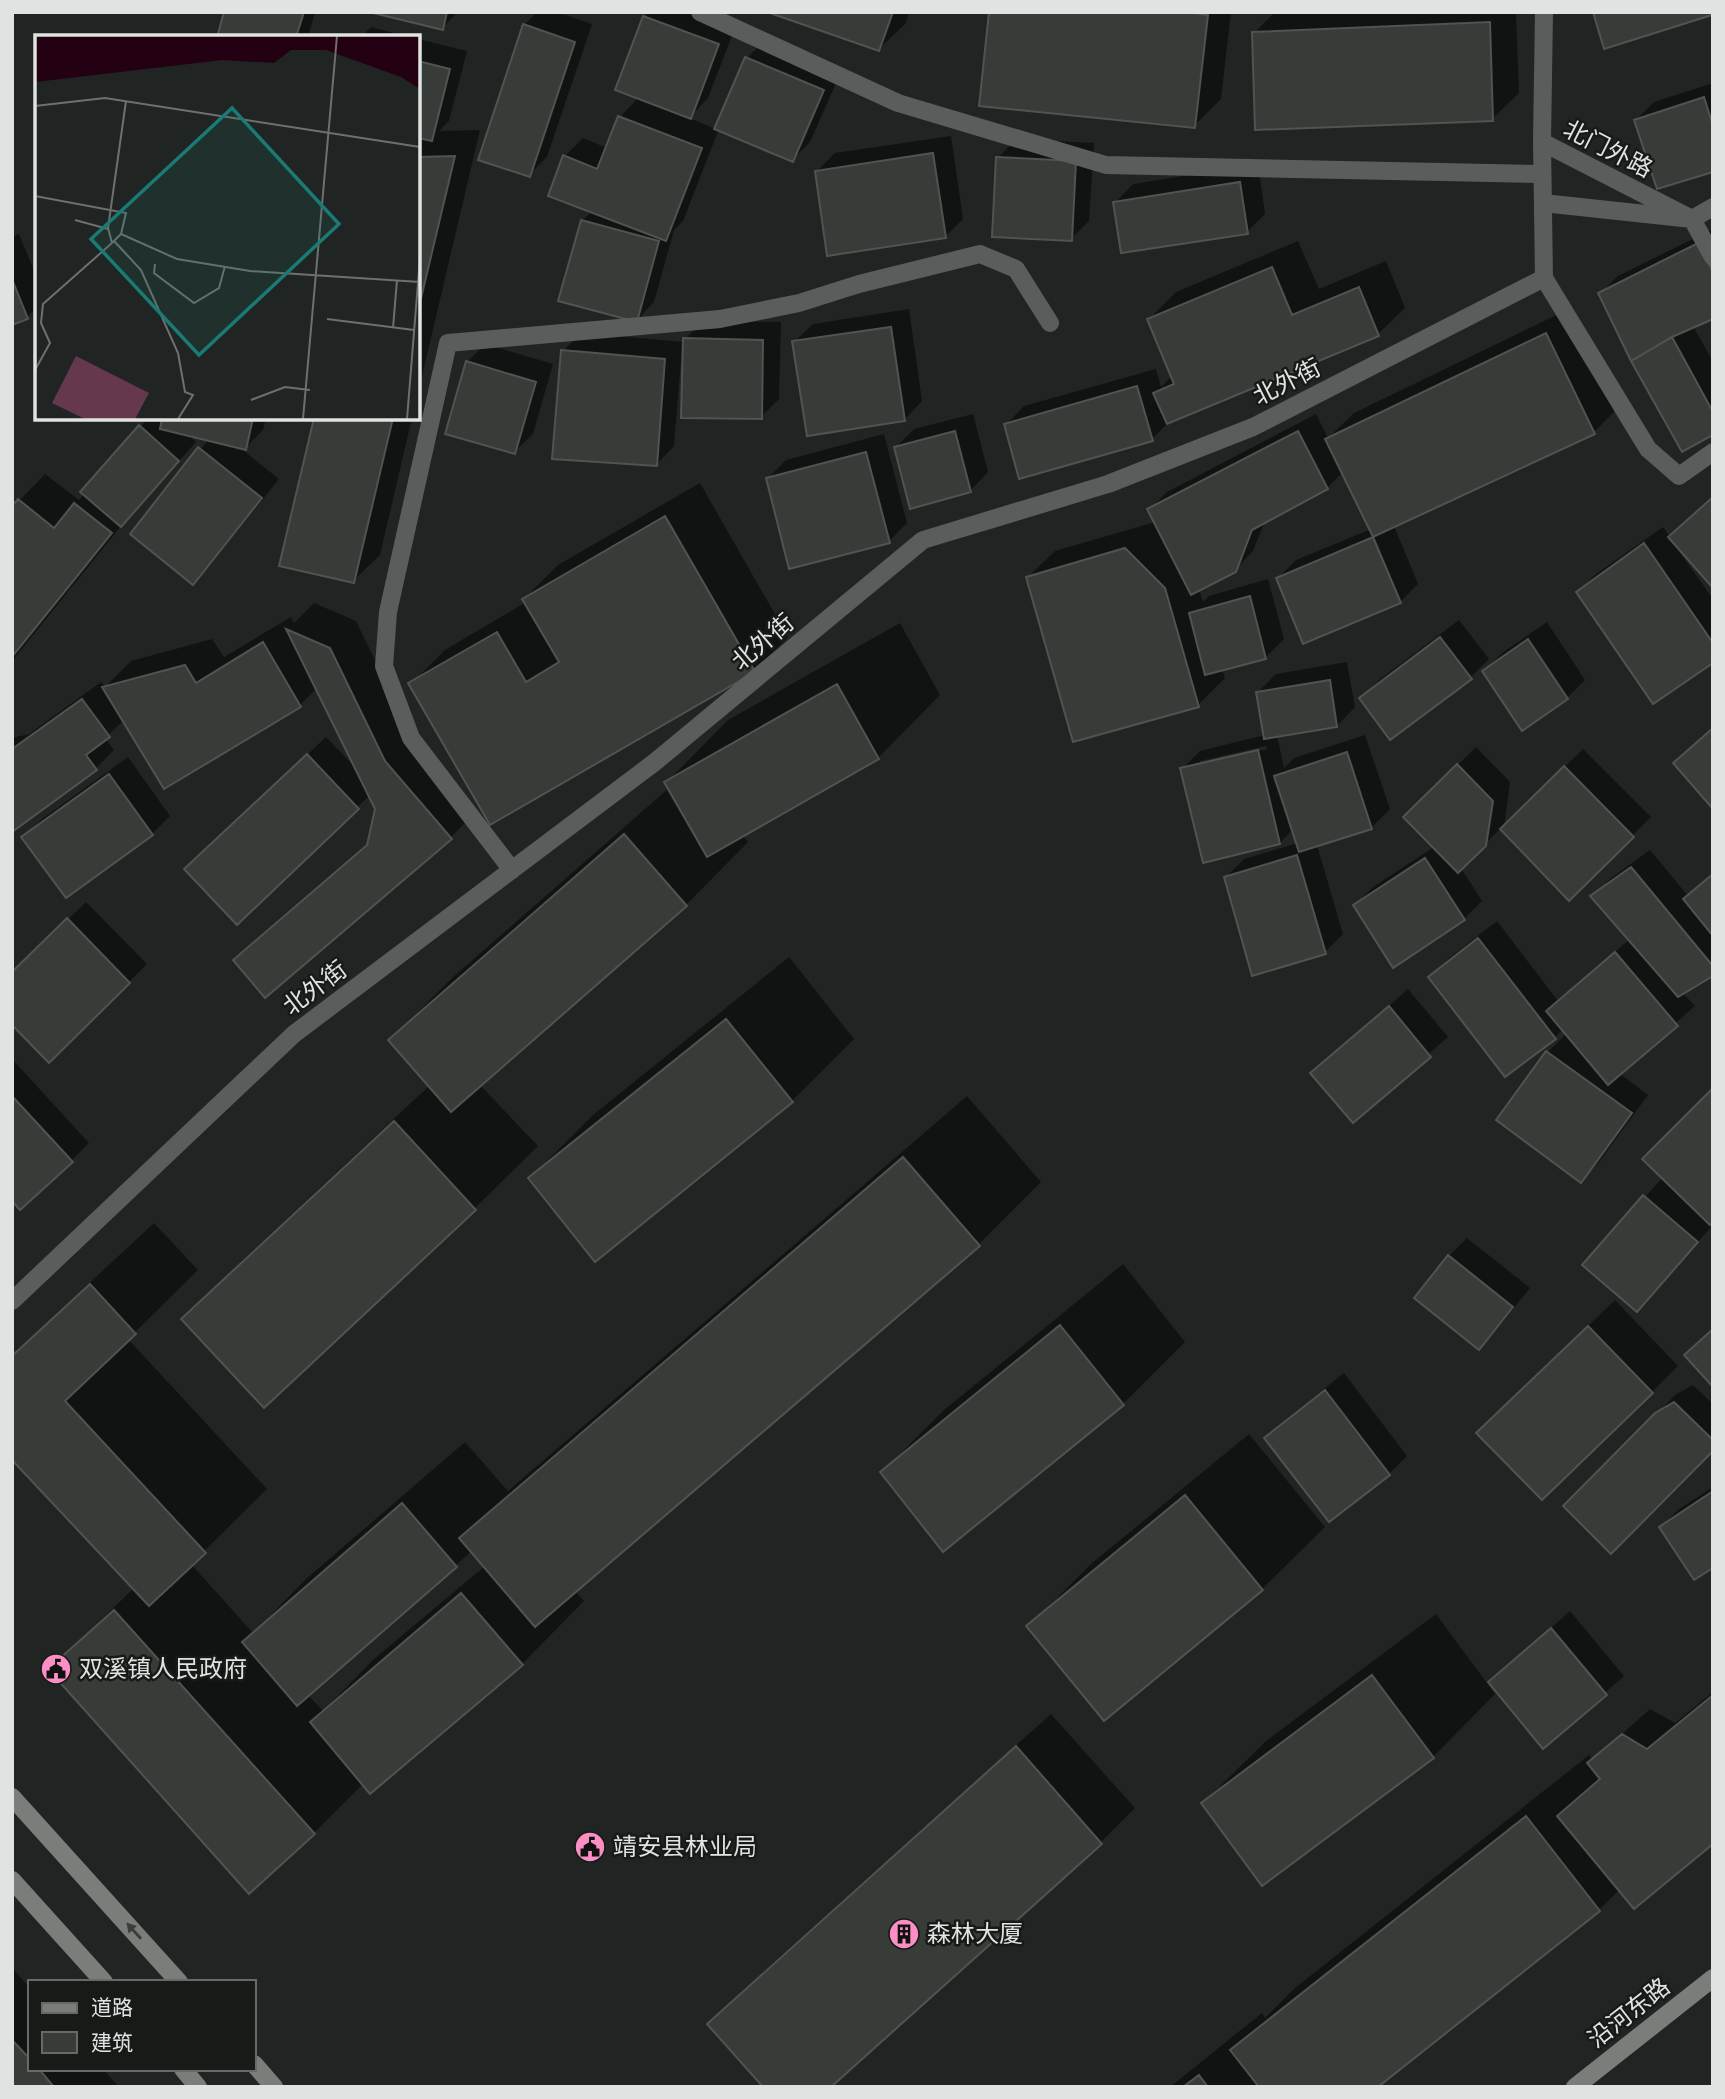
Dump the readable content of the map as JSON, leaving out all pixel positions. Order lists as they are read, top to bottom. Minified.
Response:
{"streets":{"main road":["沿河东路"],"street":["北门外路","北外街"]},"places":{"public building":["双溪镇人民政府","靖安县林业局"],"building":["森林大厦"]},"legend":["道路","建筑"]}
